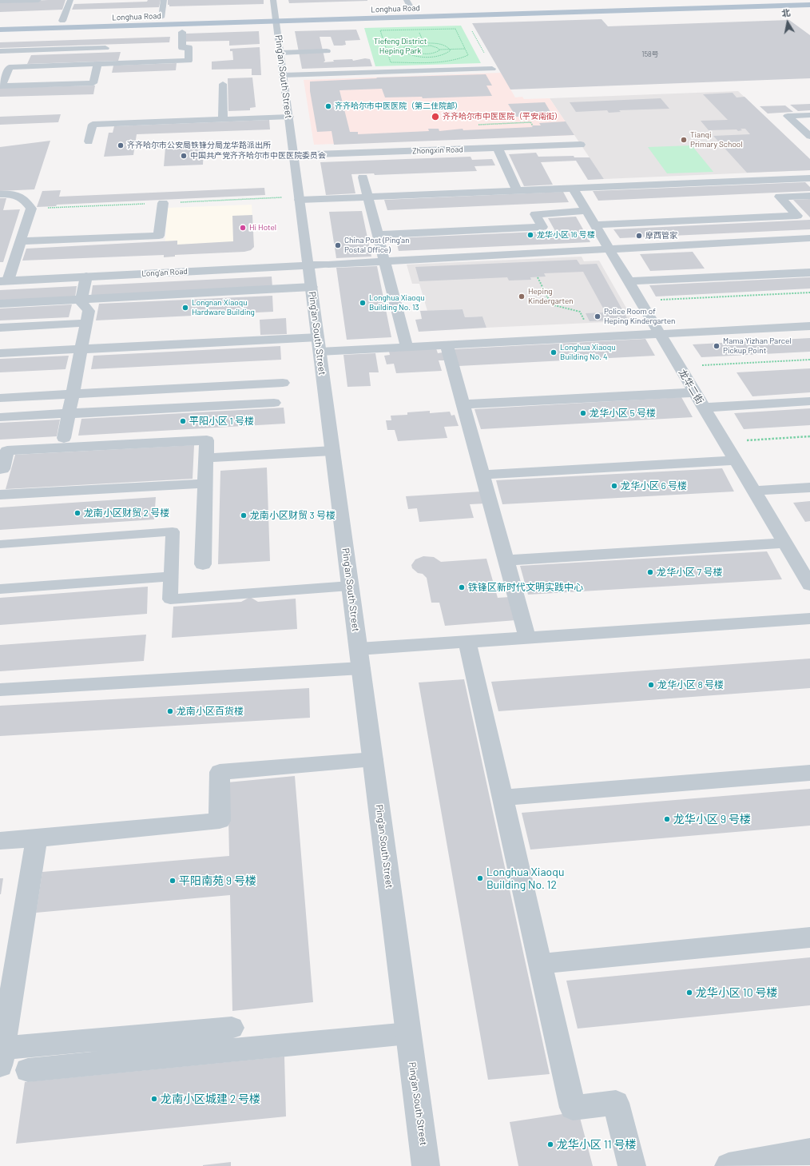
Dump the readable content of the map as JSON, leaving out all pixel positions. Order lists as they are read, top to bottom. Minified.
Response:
{"streets":{"main road":["Longhua Road"],"street":["Ping'an South Street","Zhongxin Road","Long'an Road","龙华二街"]},"crossings":[["Longhua Road","Ping'an South Street"],["Ping'an South Street","Zhongxin Road"],["Ping'an South Street","Long'an Road"],["Long'an Road","龙华二街"]],"parks":["Tiefeng District Heping Park"],"places":["齐齐哈尔市中医医院（第二住院部）","齐齐哈尔市中医医院（平安南街）","Tianqi Primary School","齐齐哈尔市公安局铁锋分局龙华路派出所","中国共产党齐齐哈尔市中医医院委员会","Hi Hotel","龙华小区 16 号楼","摩西管家","China Post (Ping'an Postal Office)","Heping Kindergarten","Longhua Xiaoqu Building No. 13","Longnan Xiaoqu Hardware Building","Police Room of Heping Kindergarten","Mama Yizhan Parcel Pickup Point","Longhua Xiaoqu Building No. 4","龙华小区 5 号楼","平阳小区 1 号楼","龙华小区 6 号楼","龙南小区财贸 2 号楼","龙南小区财贸 3 号楼","龙华小区 7 号楼","铁锋区新时代文明实践中心","龙华小区 8 号楼","龙南小区百货楼","龙华小区 9 号楼","Longhua Xiaoqu Building No. 12","平阳南苑 9 号楼","龙华小区 10 号楼","龙南小区城建 2 号楼","龙华小区 11 号楼"],"house_numbers":["158号"],"north":"top"}
